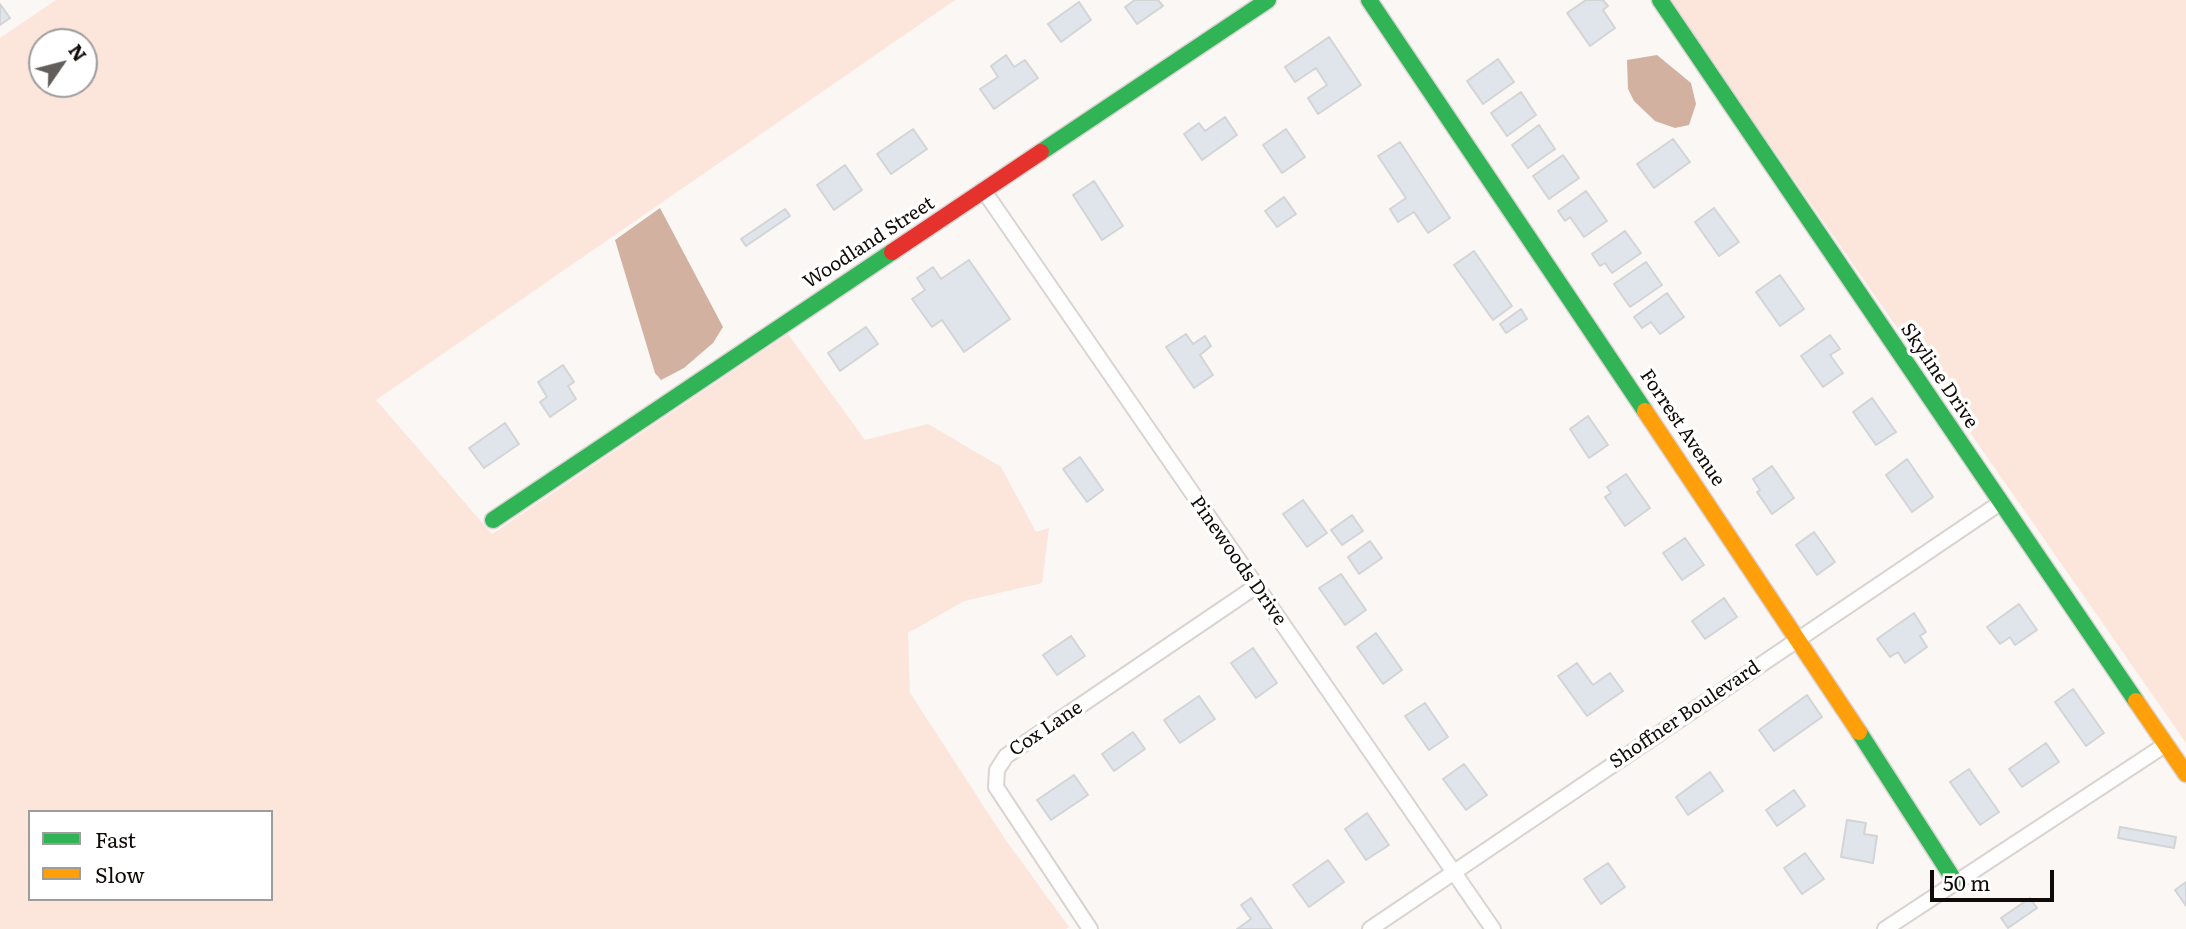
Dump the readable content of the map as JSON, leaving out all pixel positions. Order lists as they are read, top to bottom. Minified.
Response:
{"streets":{"street":["Woodland Street","Skyline Drive","Forrest Avenue","Pinewoods Drive","Shoffner Boulevard","Cox Lane"]},"crossings":[["Woodland Street","Pinewoods Drive"],["Skyline Drive","Shoffner Boulevard"],["Forrest Avenue","Shoffner Boulevard"],["Pinewoods Drive","Shoffner Boulevard"],["Pinewoods Drive","Cox Lane"]],"legend":["Fast","Slow"],"scale_bar":"50 m","north":"top right"}
